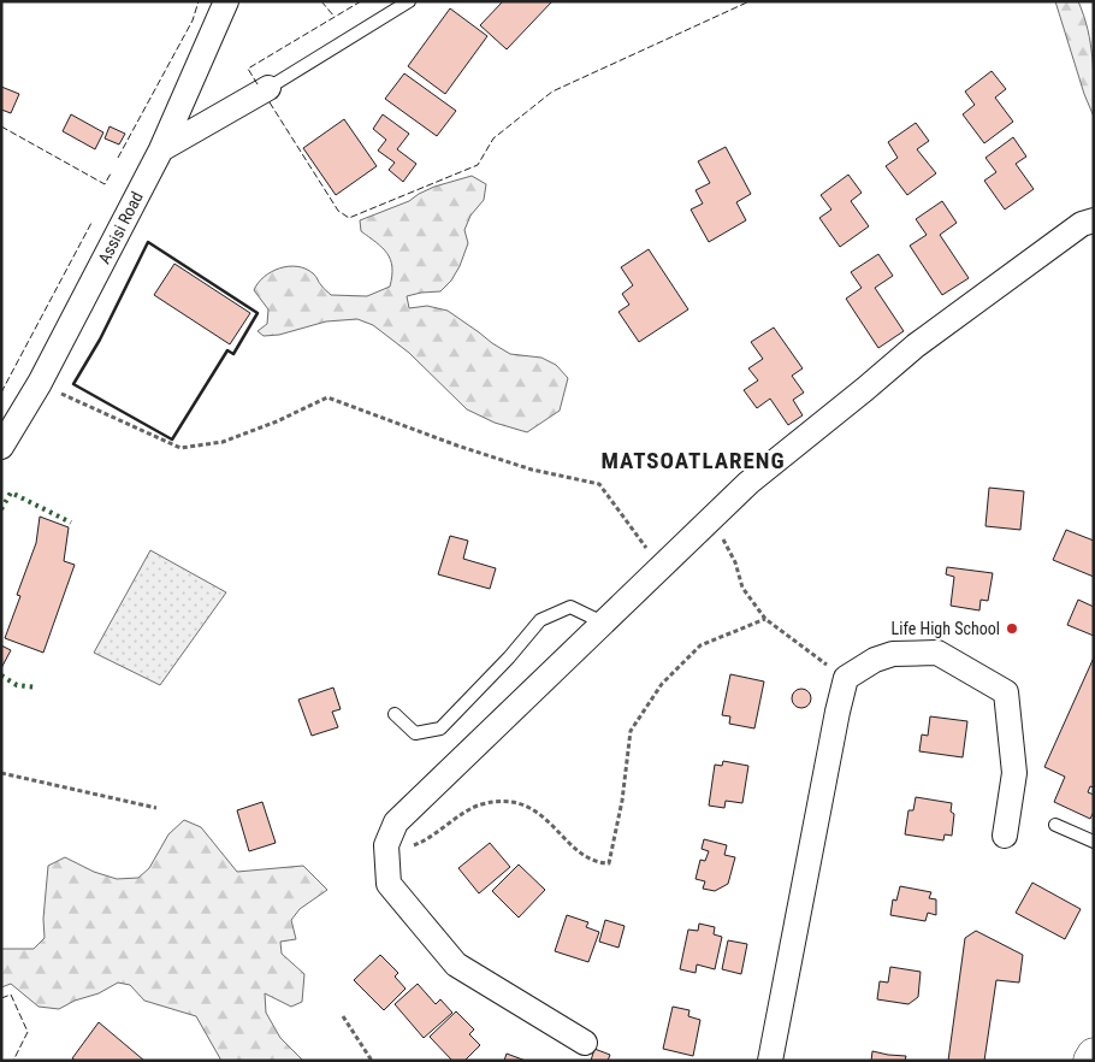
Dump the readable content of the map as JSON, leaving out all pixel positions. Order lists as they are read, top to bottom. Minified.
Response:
{"streets":{"street":["Assisi Road"]},"districts":["MATSOATLARENG"],"places":["Life High School"]}
